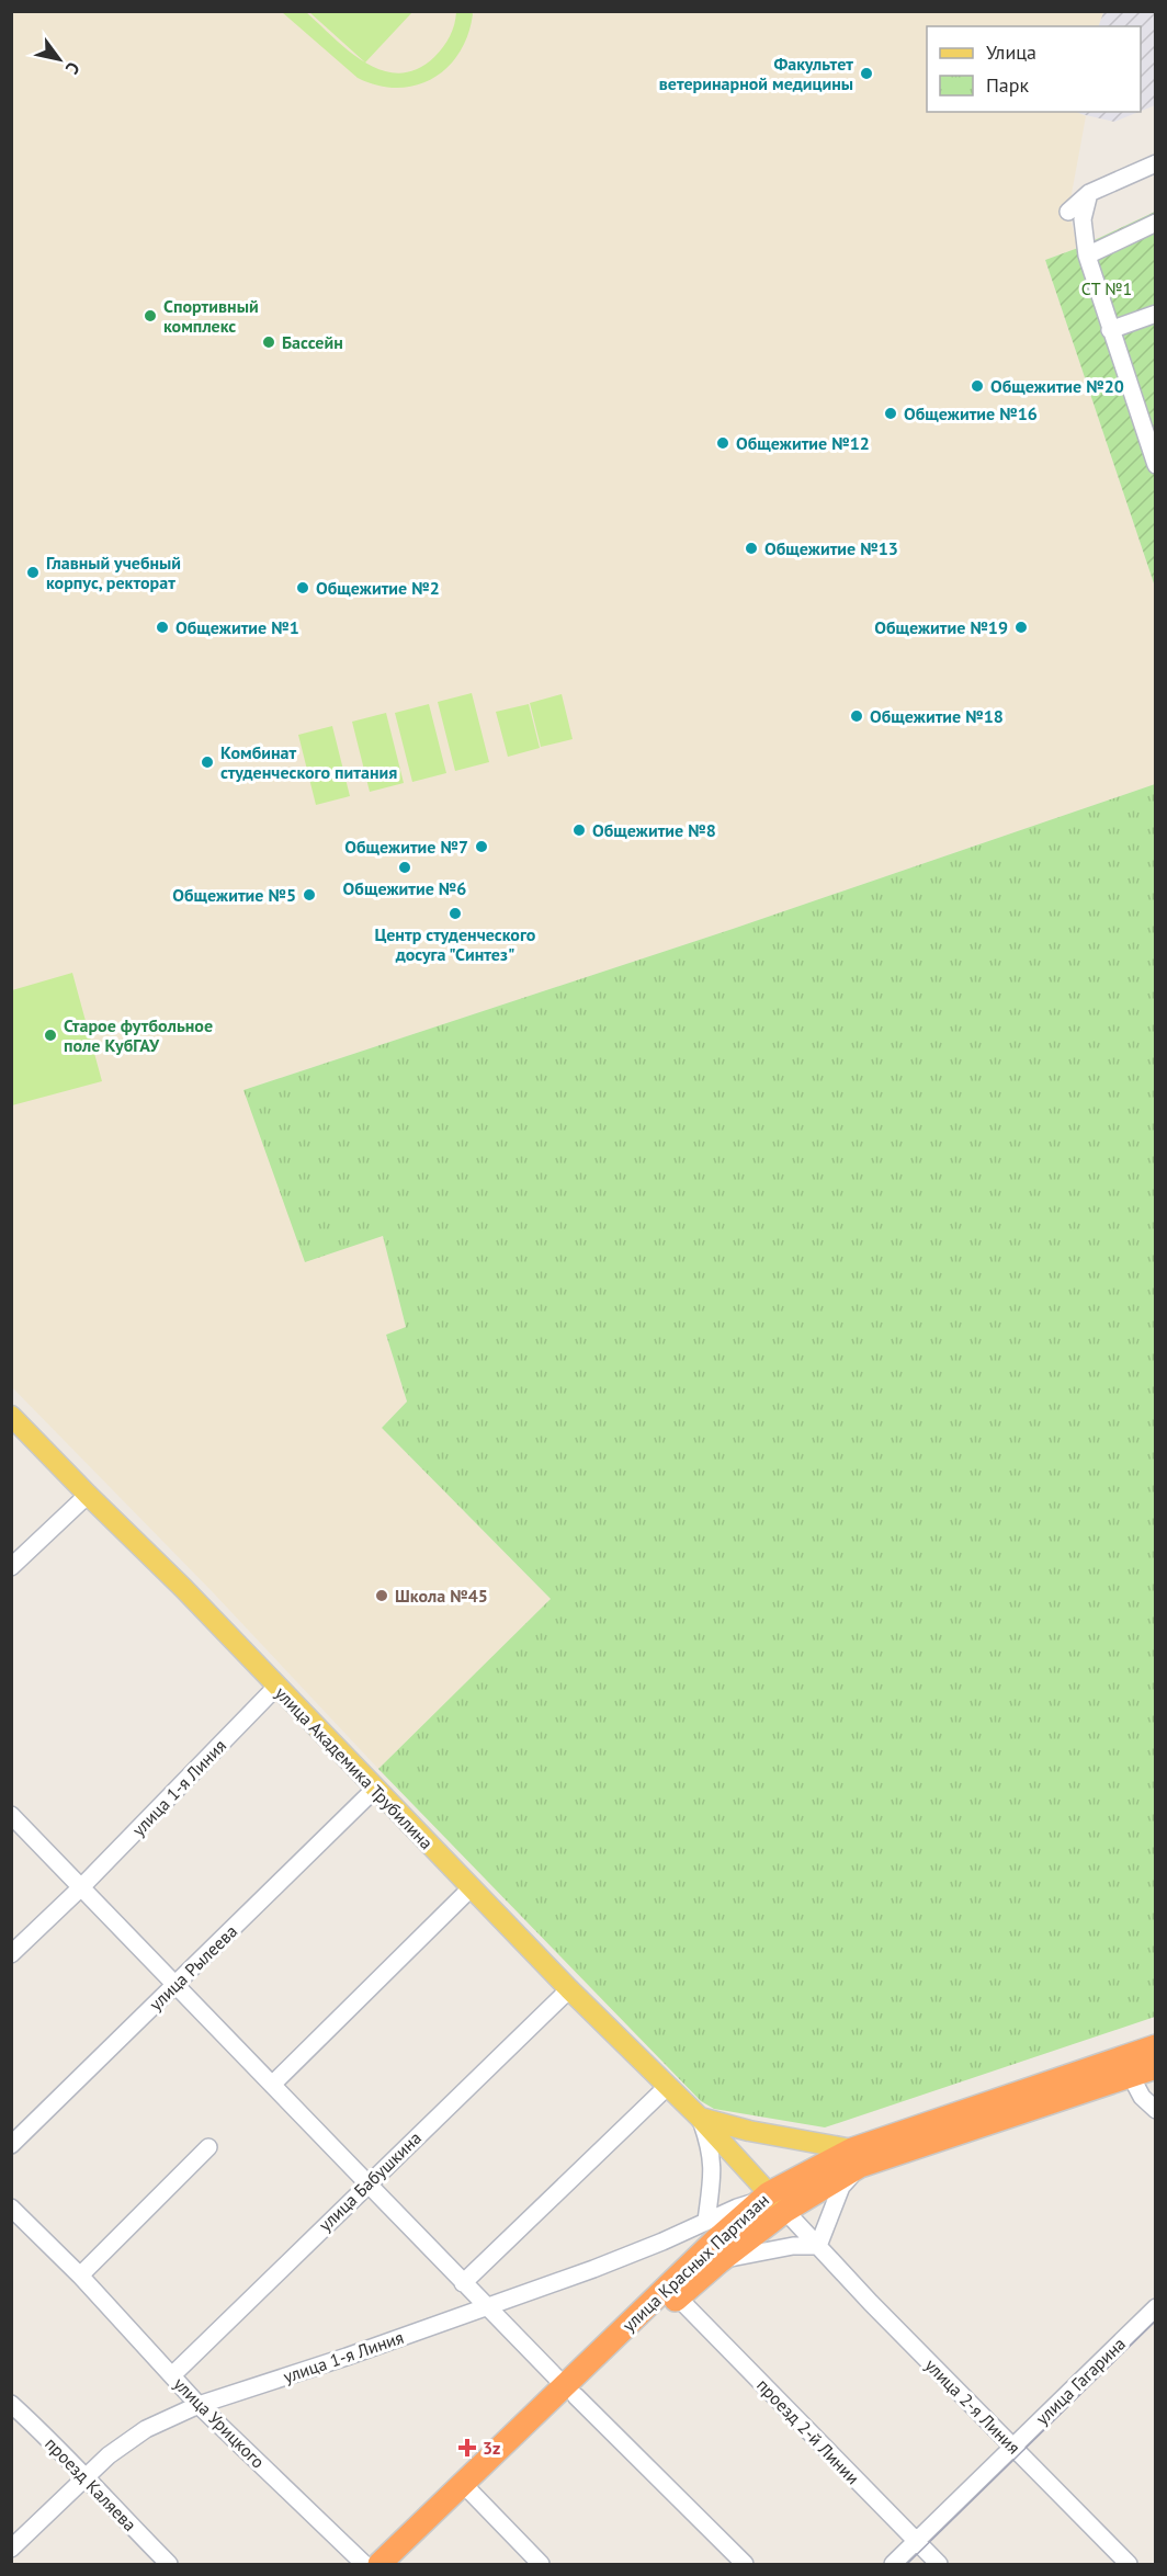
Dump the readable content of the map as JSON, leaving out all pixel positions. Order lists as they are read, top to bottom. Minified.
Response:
{"streets":{"highway":["улица Красных Партизан"],"main road":["улица Академика Трубилина","улица 2-я Линия"],"street":["улица 1-я Линия","улица Рылеева","улица Бабушкина","улица Гагарина","улица Урицкого","проезд 2-й Линии","проезд Каляева"]},"crossings":[["улица Академика Трубилина","улица 1-я Линия"],["улица Академика Трубилина","улица Рылеева"],["улица Академика Трубилина","улица Бабушкина"],["улица Академика Трубилина","улица Красных Партизан"],["улица Академика Трубилина","улица 2-я Линия"],["улица 1-я Линия","улица Красных Партизан"],["улица 1-я Линия","улица 2-я Линия"],["улица 1-я Линия","улица Урицкого"],["улица Бабушкина","улица Урицкого"],["улица Красных Партизан","улица 2-я Линия"],["улица Красных Партизан","проезд 2-й Линии"],["улица Гагарина","улица 2-я Линия"],["улица Гагарина","проезд 2-й Линии"]],"parks":["СТ №1"],"places":{"other":["Факультет ветеринарной медицины","Спортивный комплекс","Бассейн","Общежитие №20","Общежитие №16","Общежитие №12","Общежитие №13","Главный учебный корпус, ректорат","Общежитие №2","Общежитие №1","Общежитие №19","Общежитие №18","Комбинат студенческого питания","Общежитие №8","Общежитие №7","Общежитие №6","Общежитие №5","Центр студенческого досуга \"Синтез\"","Старое футбольное поле КубГАУ","Школа №45"],"health":["3z"]},"legend":["Улица","Парк"],"north":"bottom right"}
